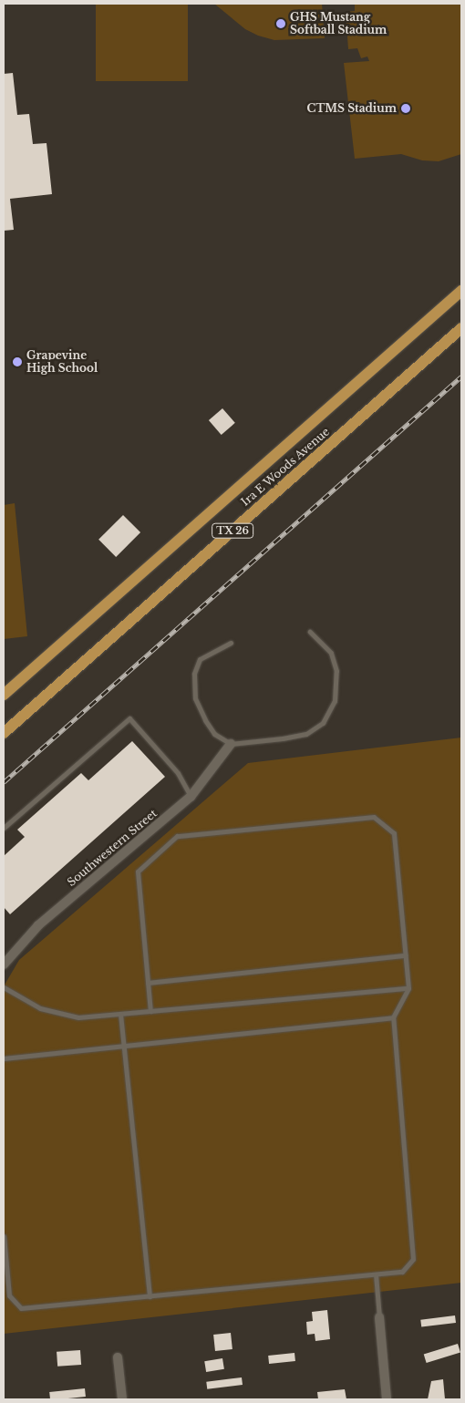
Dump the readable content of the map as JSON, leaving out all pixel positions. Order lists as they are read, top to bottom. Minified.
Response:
{"streets":{"main road":["Ira E Woods Avenue","TX 26"],"street":["Southwestern Street"]},"places":["GHS Mustang Softball Stadium","CTMS Stadium","Grapevine High School"]}
